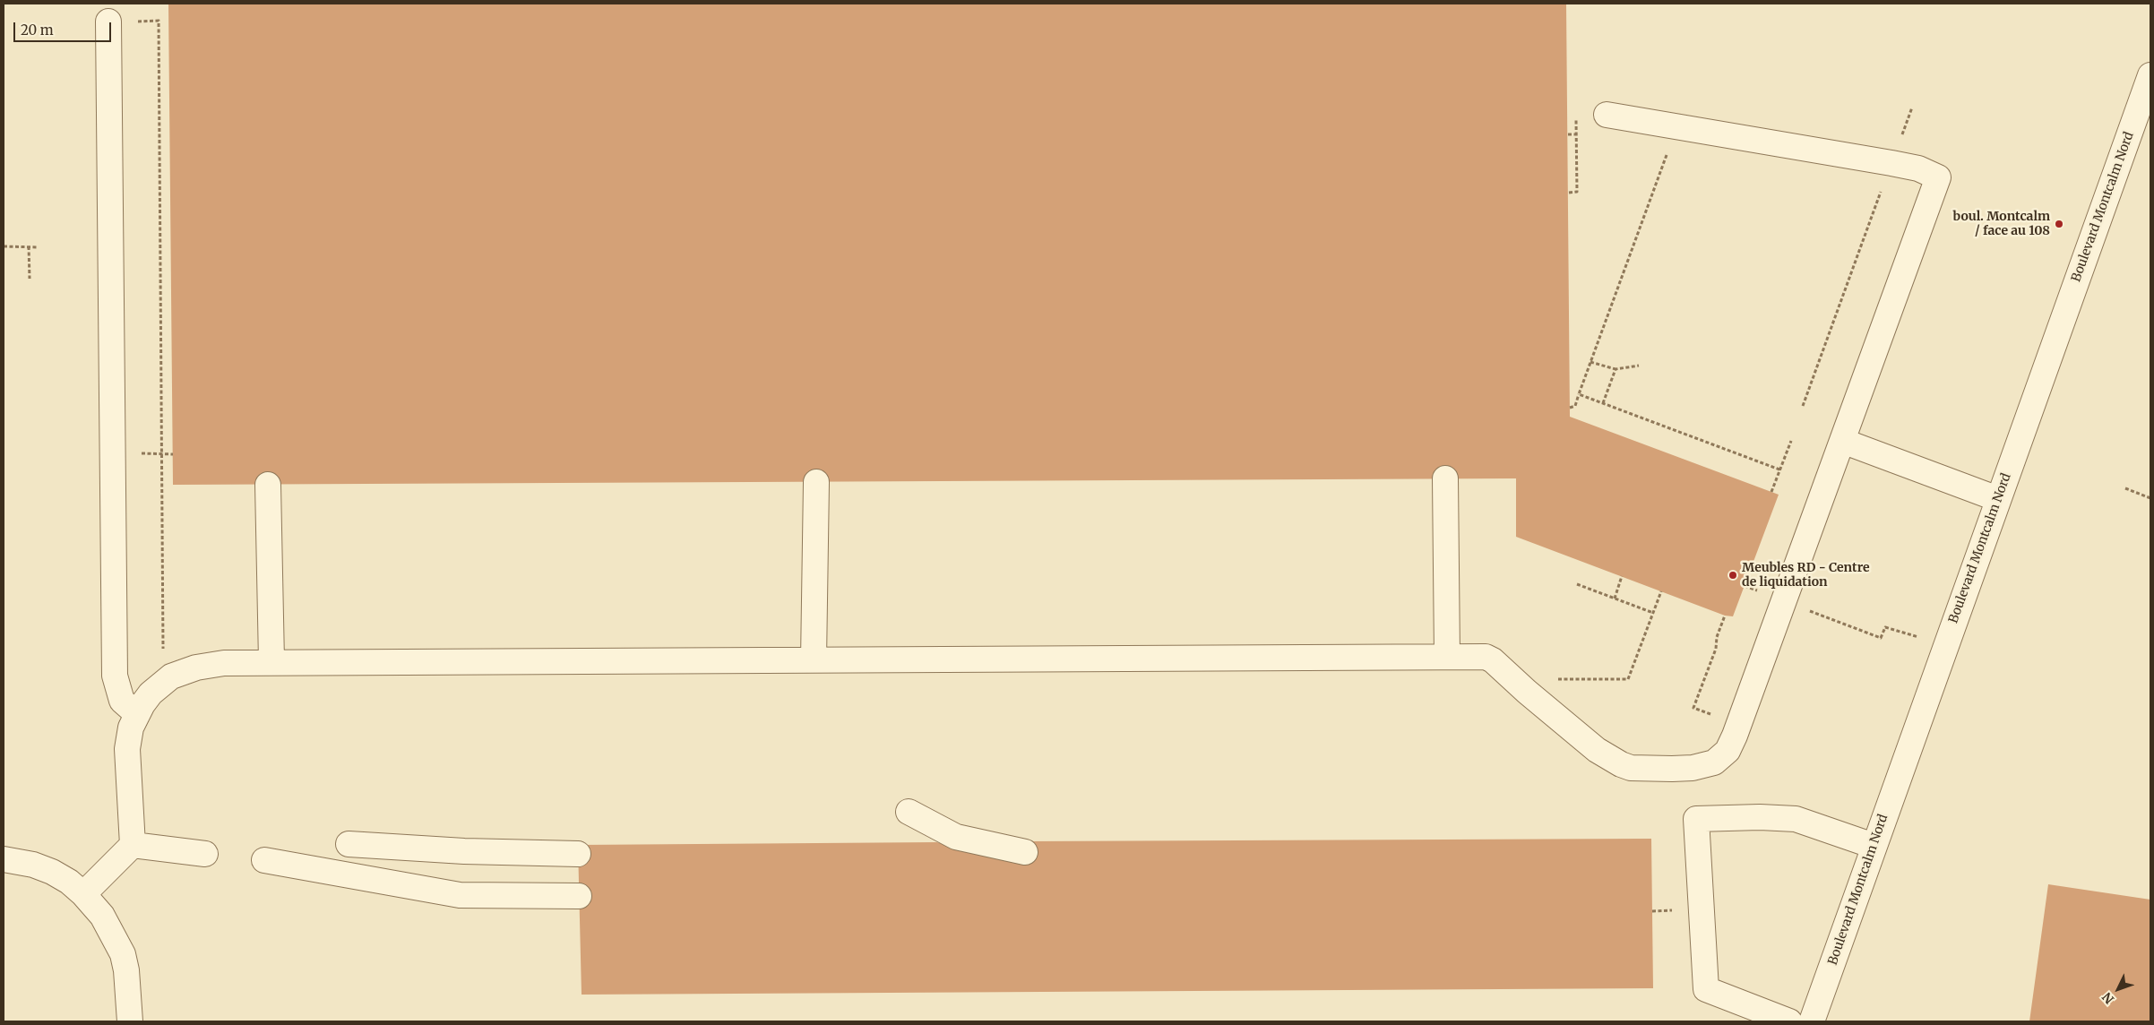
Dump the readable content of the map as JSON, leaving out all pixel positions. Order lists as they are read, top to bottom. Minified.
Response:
{"streets":{"street":["Boulevard Montcalm Nord"]},"places":["boul. Montcalm / face au 108","Meubles RD - Centre de liquidation"],"scale_bar":"20 m","north":"bottom left"}
